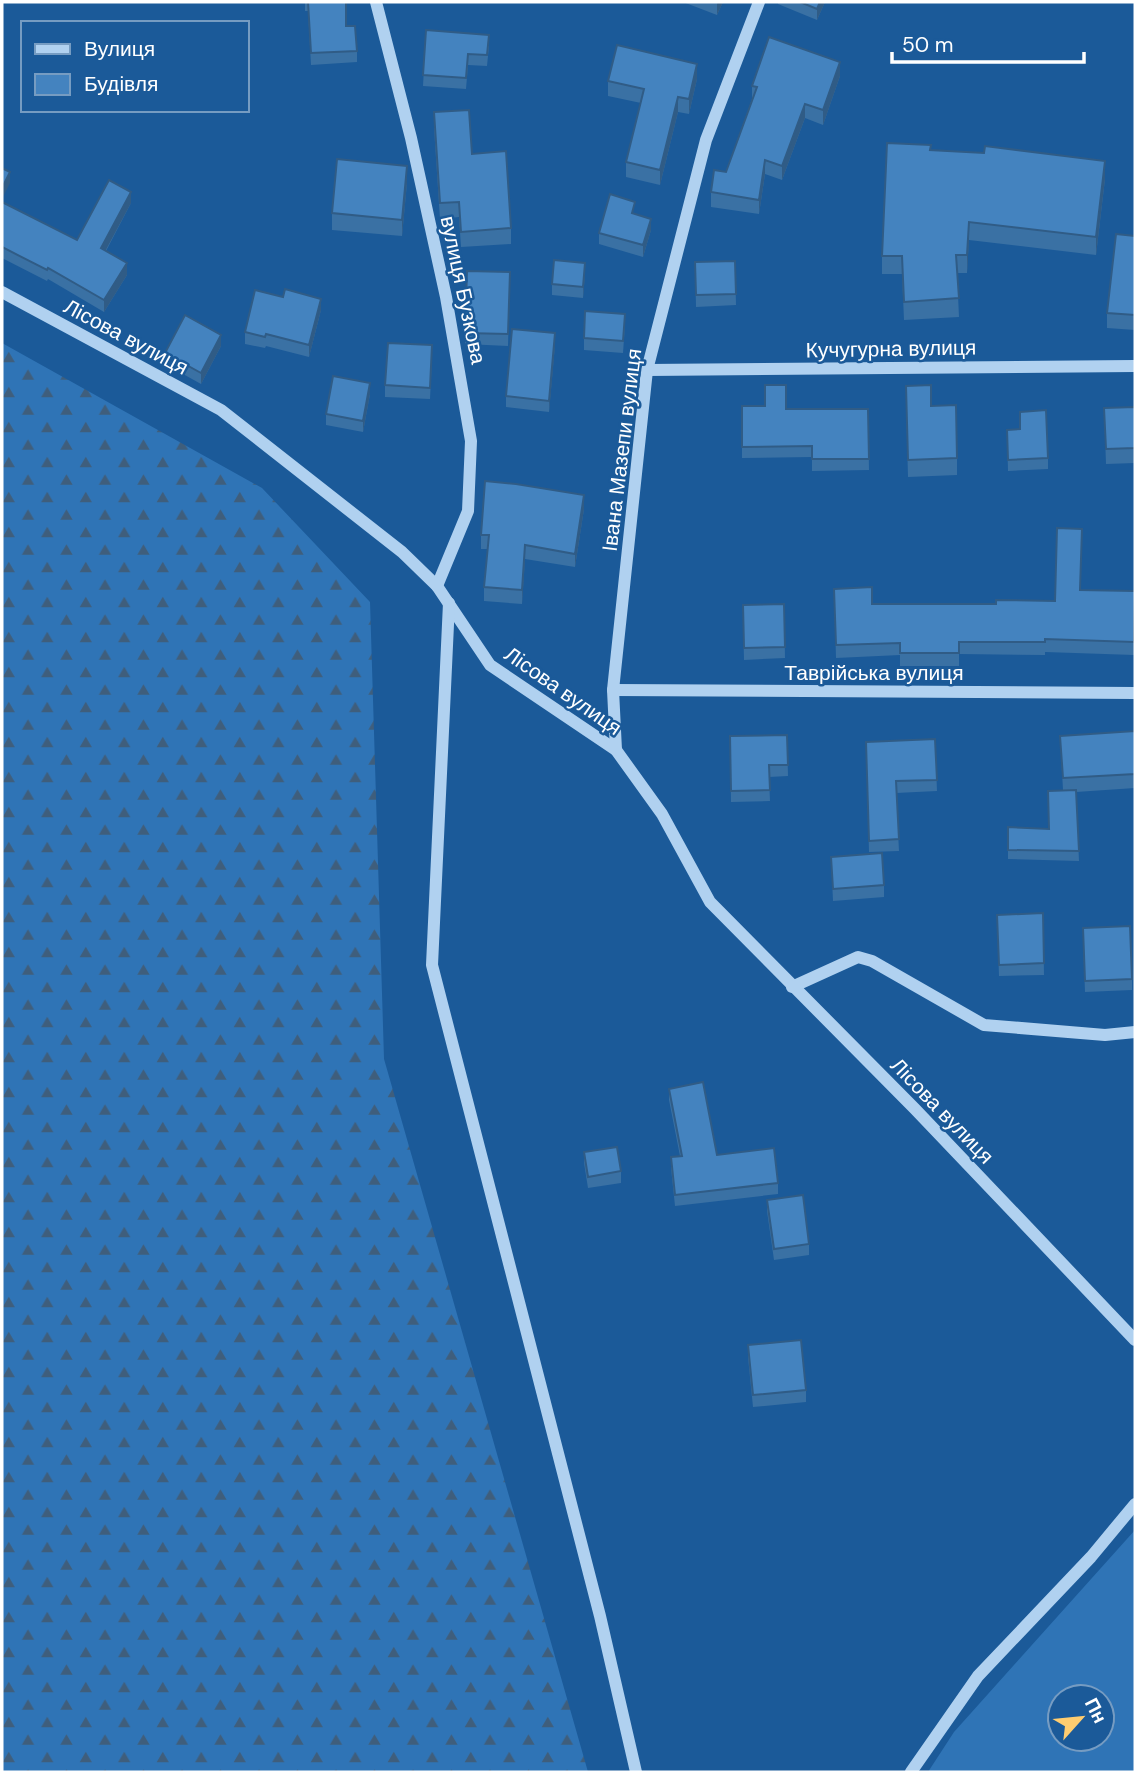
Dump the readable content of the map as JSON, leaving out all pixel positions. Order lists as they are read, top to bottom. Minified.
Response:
{"streets":{"street":["вулиця Бузкова","Лісова вулиця","Кучугурна вулиця","Івана Мазепи вулиця","Таврійська вулиця"]},"crossings":[["вулиця Бузкова","Лісова вулиця"],["Лісова вулиця","Івана Мазепи вулиця"],["Кучугурна вулиця","Івана Мазепи вулиця"],["Івана Мазепи вулиця","Таврійська вулиця"]],"legend":["Вулиця","Будівля"],"scale_bar":"50 m","north":"top right"}
